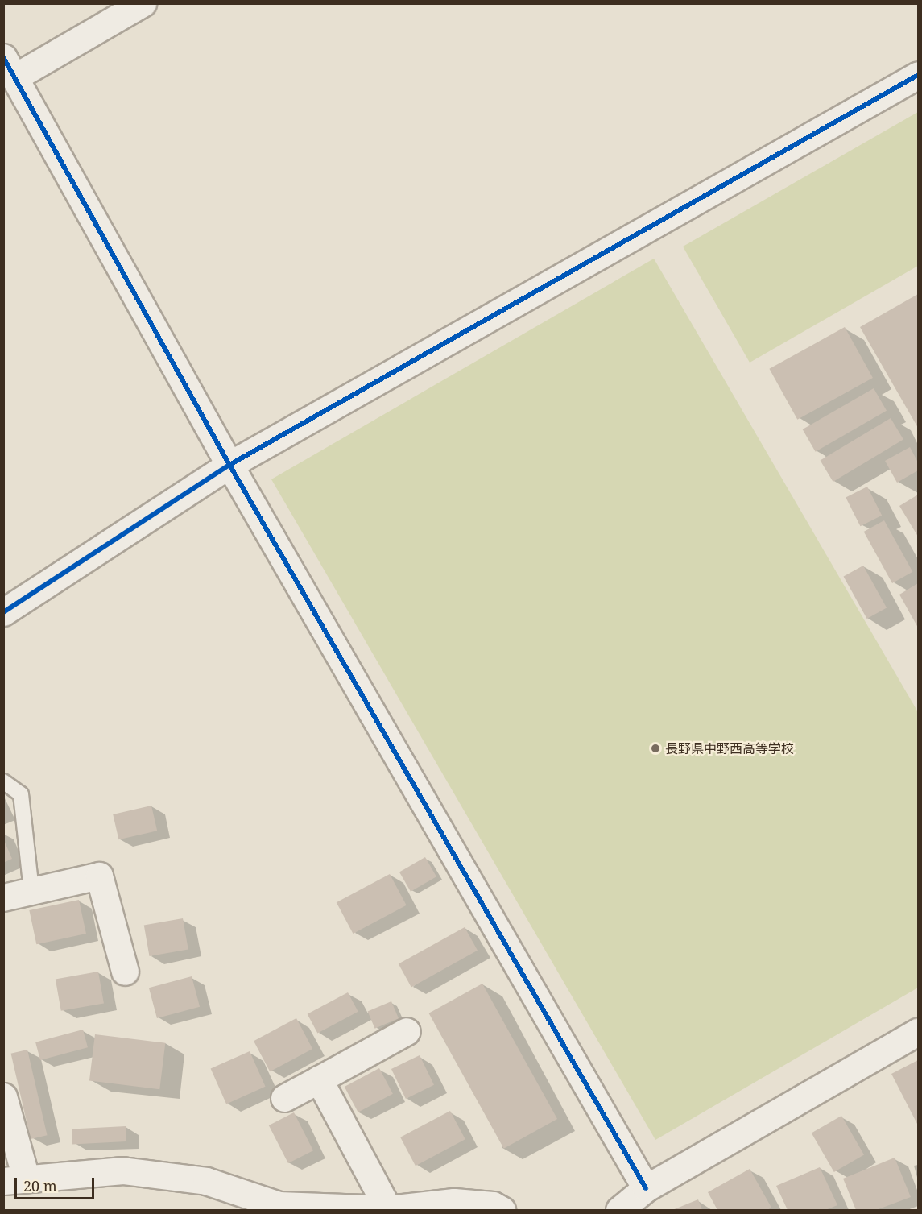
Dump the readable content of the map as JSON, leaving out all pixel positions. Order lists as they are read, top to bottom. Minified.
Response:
{"places":["長野県中野西高等学校"],"scale_bar":"20 m"}
